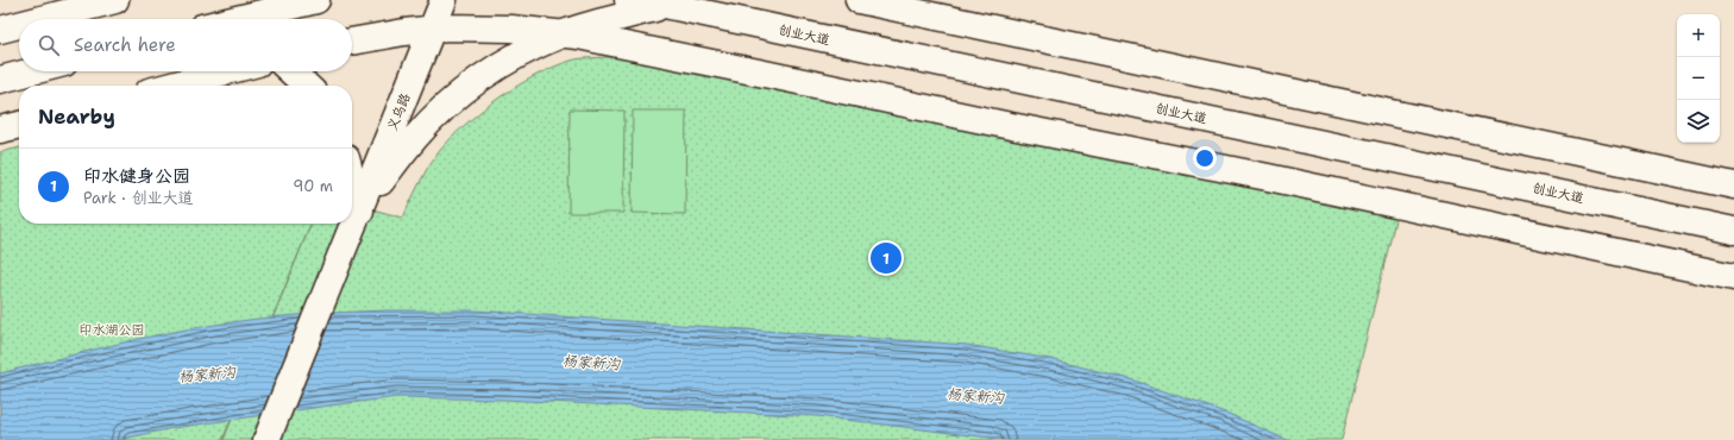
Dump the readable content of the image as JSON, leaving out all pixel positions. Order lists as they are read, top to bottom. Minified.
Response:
{"streets":{"main road":["创业大道","义乌路"]},"water":["杨家新沟"],"parks":["印水湖公园"],"page":{"map_buttons":["+","−"],"search":"Search here","heading":"Nearby","list":[{"mark":"1","name":"印水健身公园","note":"Park · 创业大道","value":"90 m"}],"pins":"1"}}
